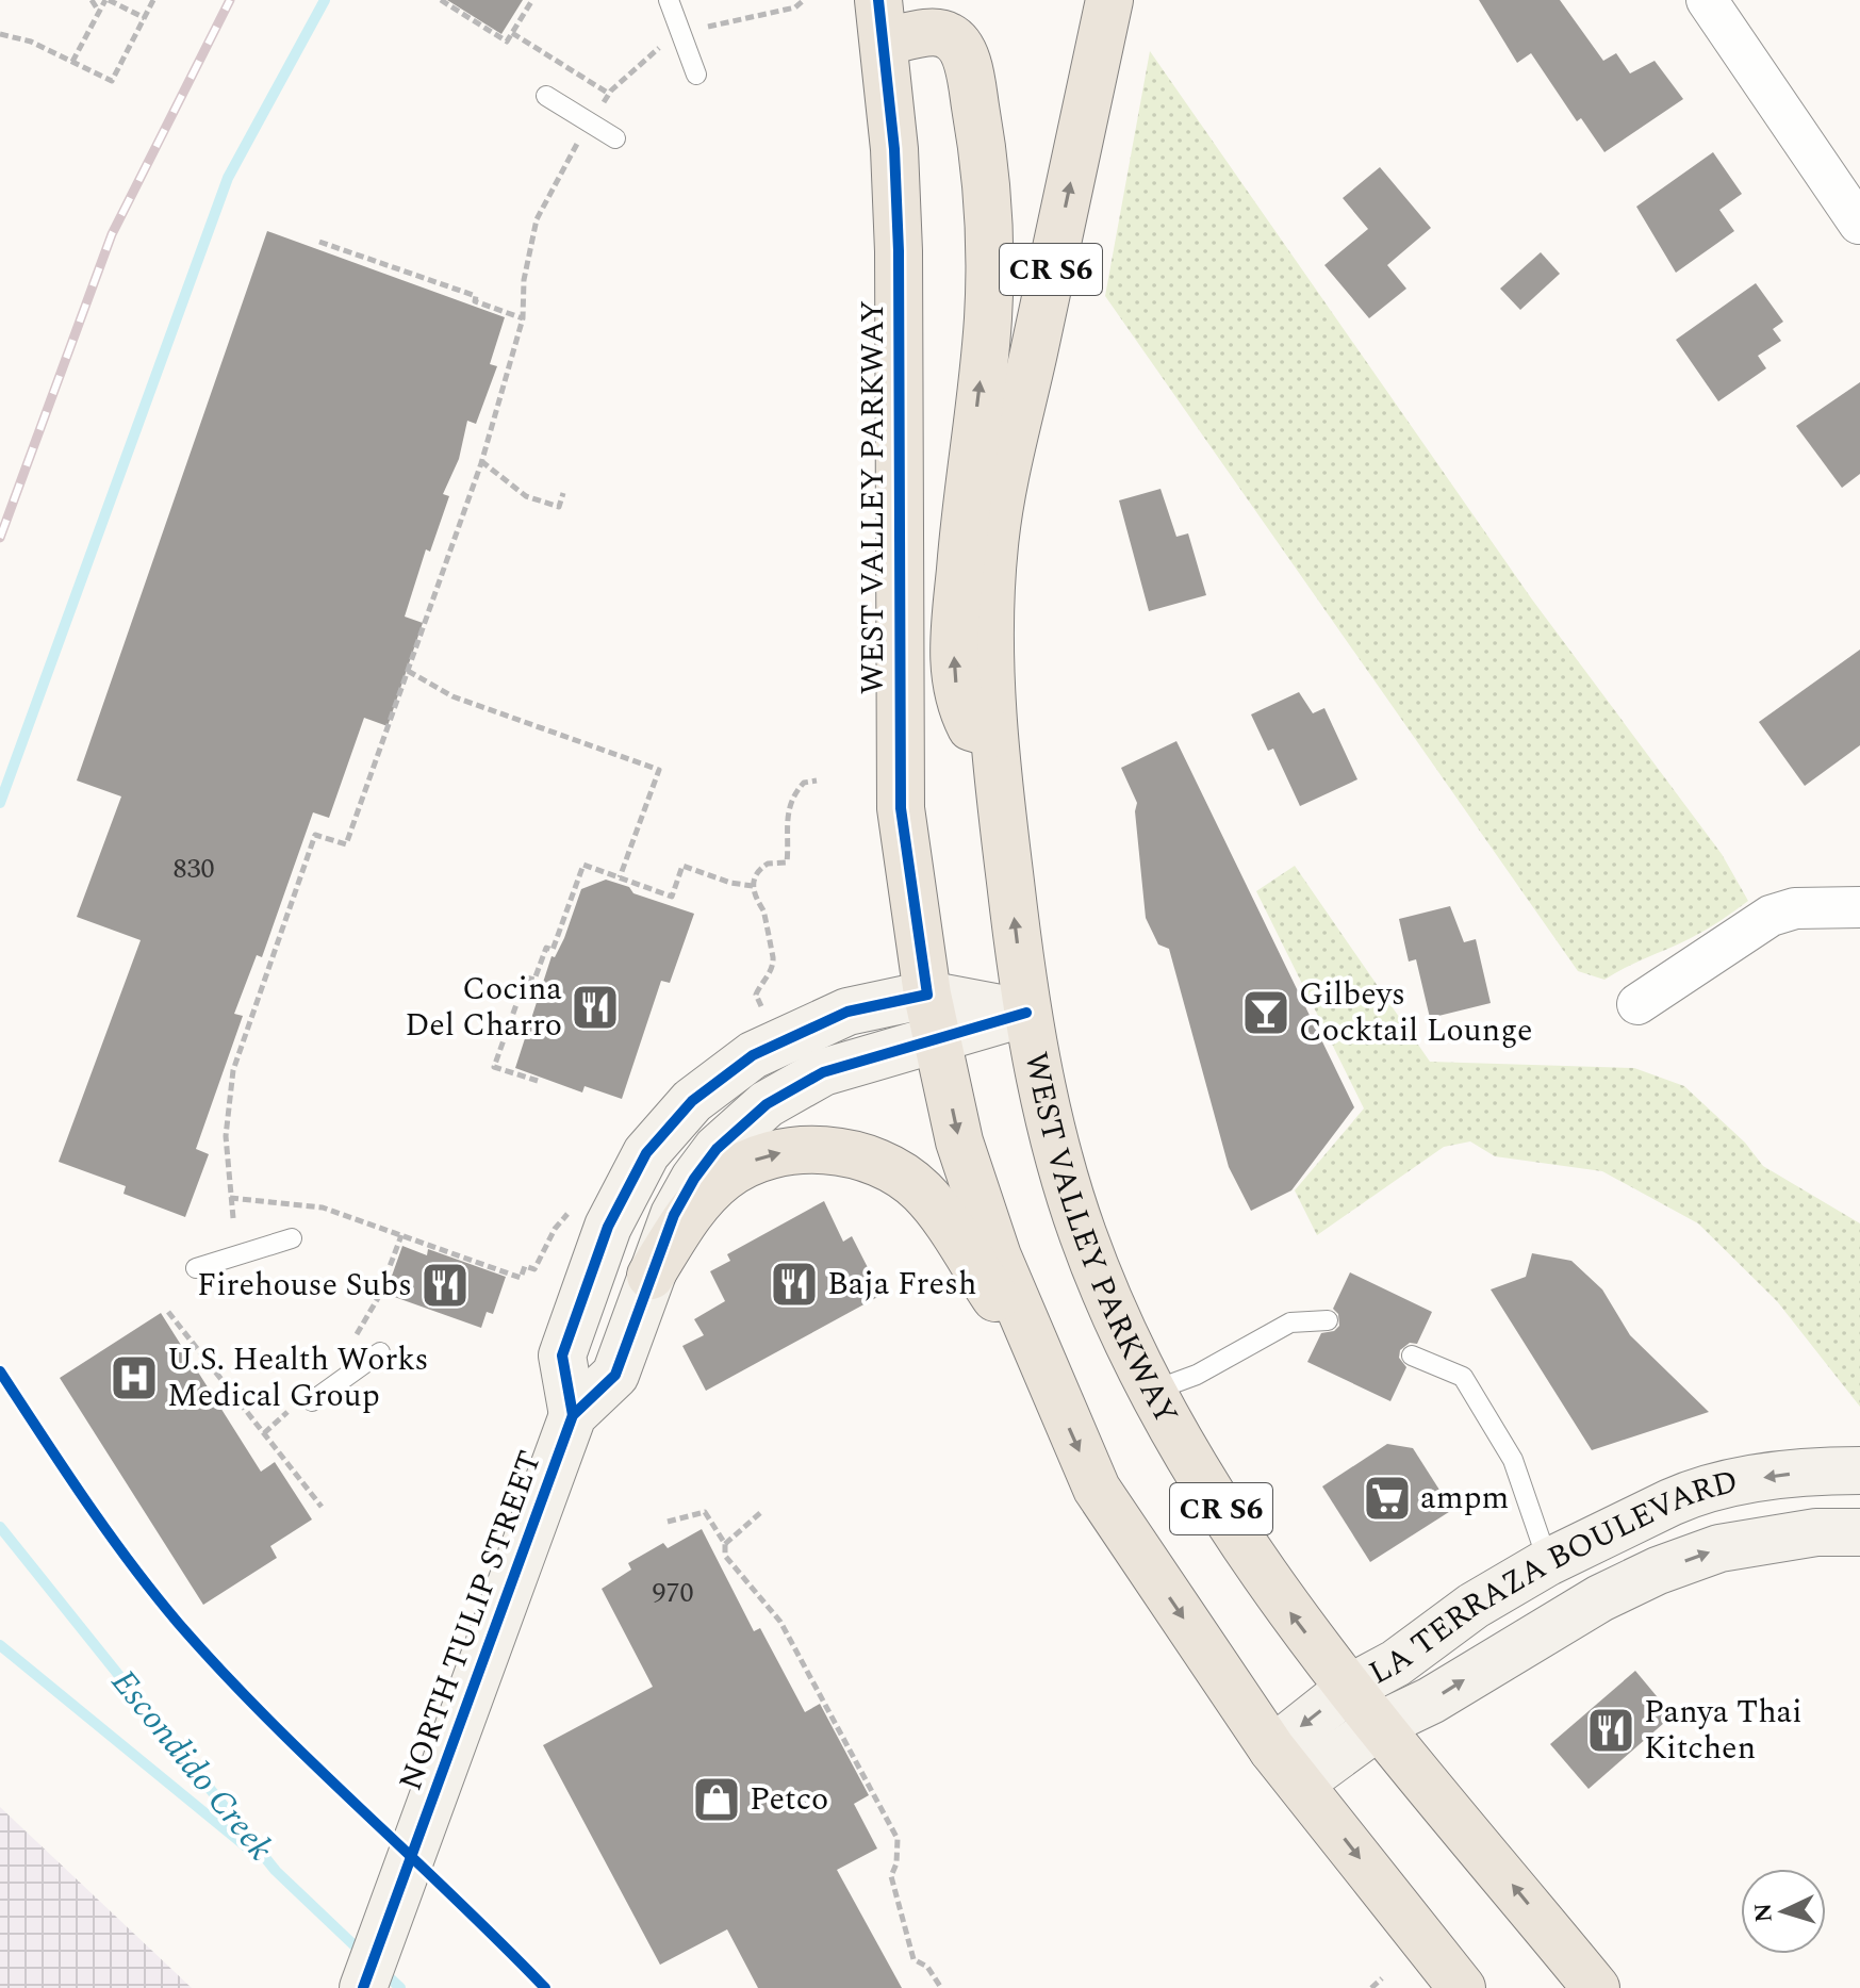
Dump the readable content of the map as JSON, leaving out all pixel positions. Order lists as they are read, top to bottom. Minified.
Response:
{"streets":{"main road":["CR S6","WEST VALLEY PARKWAY"],"street":["LA TERRAZA BOULEVARD","NORTH TULIP STREET"]},"crossings":[["WEST VALLEY PARKWAY","LA TERRAZA BOULEVARD"],["WEST VALLEY PARKWAY","NORTH TULIP STREET"]],"water":["Escondido Creek"],"places":{"restaurant":["Cocina Del Charro","Baja Fresh","Firehouse Subs","Panya Thai Kitchen"],"bar":["Gilbeys Cocktail Lounge"],"hospital":["U.S. Health Works Medical Group"],"supermarket":["ampm"],"shop":["Petco"]},"house_numbers":["830","970"],"north":"left"}
